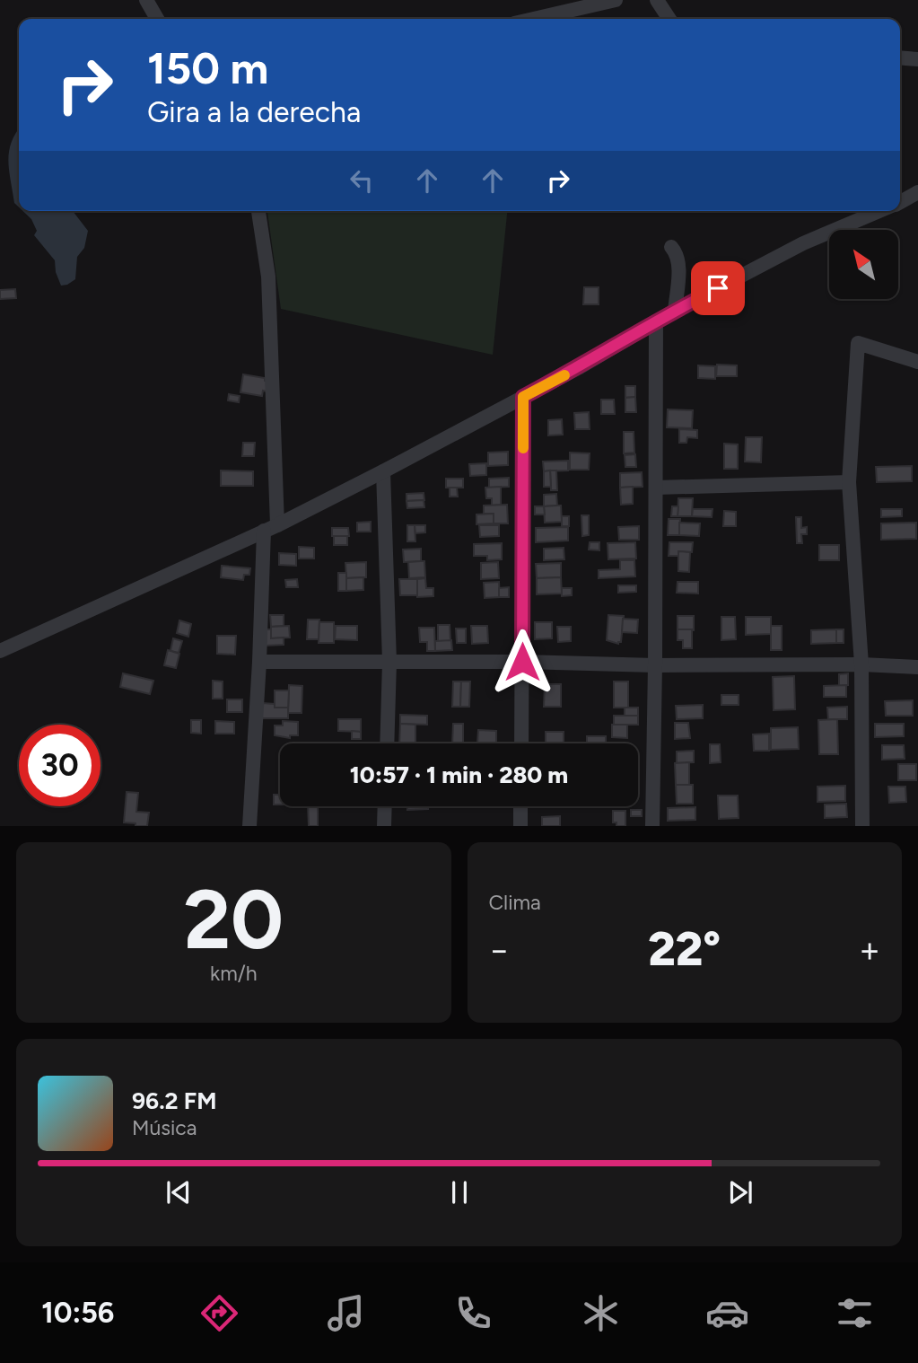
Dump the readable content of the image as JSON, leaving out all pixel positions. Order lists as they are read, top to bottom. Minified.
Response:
{"north":"top left","page":{"turn":["150 m","Gira a la derecha"],"limit":"30","trip":"10:57 · 1 min · 280 m","tile":[["20","km/h"],"Clima"],"heat":["−","22°","+"],"song":["96.2 FM","Música"],"tabs":"10:56"}}
